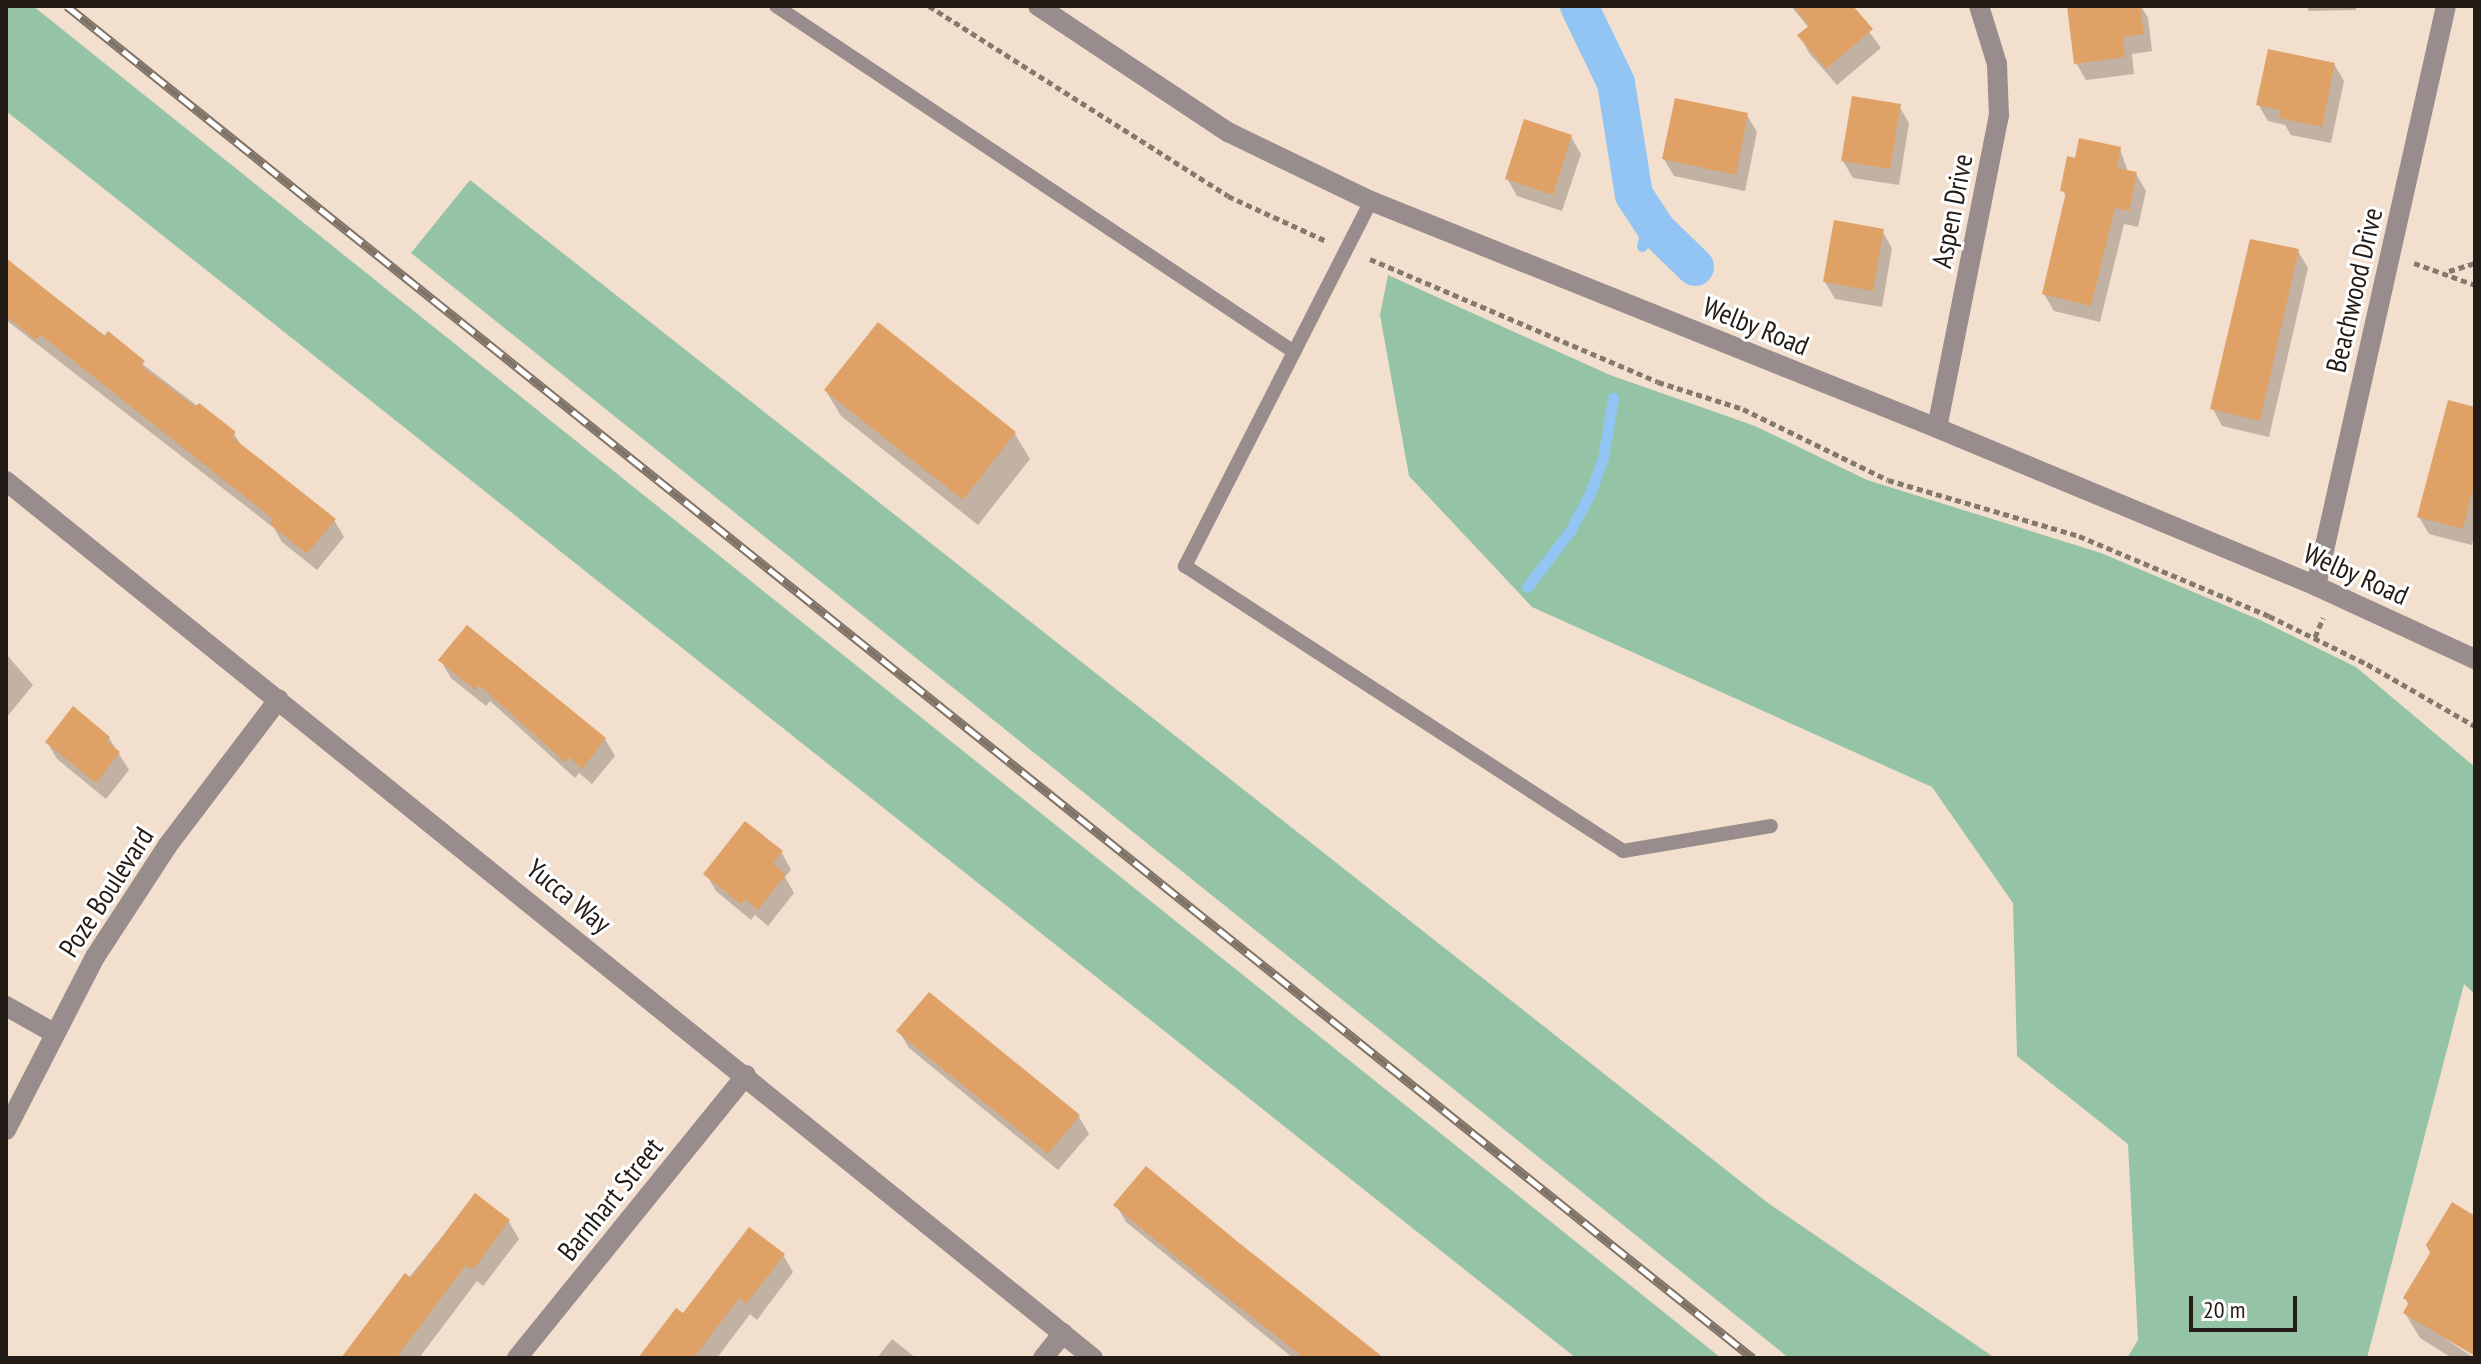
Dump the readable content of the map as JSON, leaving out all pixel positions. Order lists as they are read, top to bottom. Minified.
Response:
{"streets":{"street":["Aspen Drive","Beachwood Drive","Welby Road","Poze Boulevard","Yucca Way","Barnhart Street"]},"crossings":[["Aspen Drive","Welby Road"],["Beachwood Drive","Welby Road"],["Poze Boulevard","Yucca Way"],["Yucca Way","Barnhart Street"]],"scale_bar":"20 m"}
